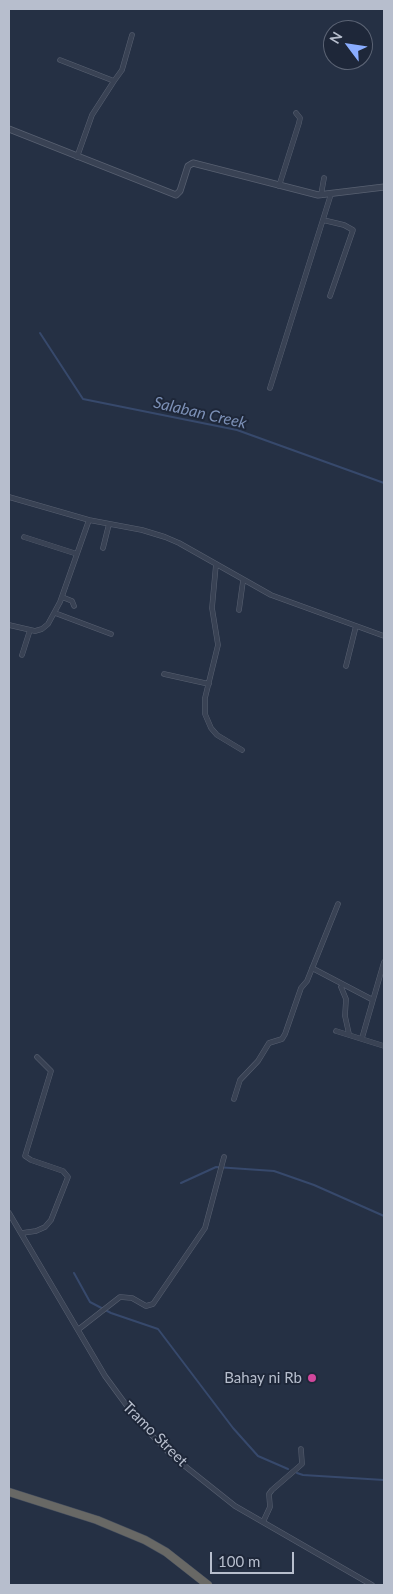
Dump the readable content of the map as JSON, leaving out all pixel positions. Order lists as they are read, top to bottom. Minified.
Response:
{"streets":{"street":["Tramo Street"]},"water":["Salaban Creek"],"places":["Bahay ni Rb"],"scale_bar":"100 m","north":"top left"}
